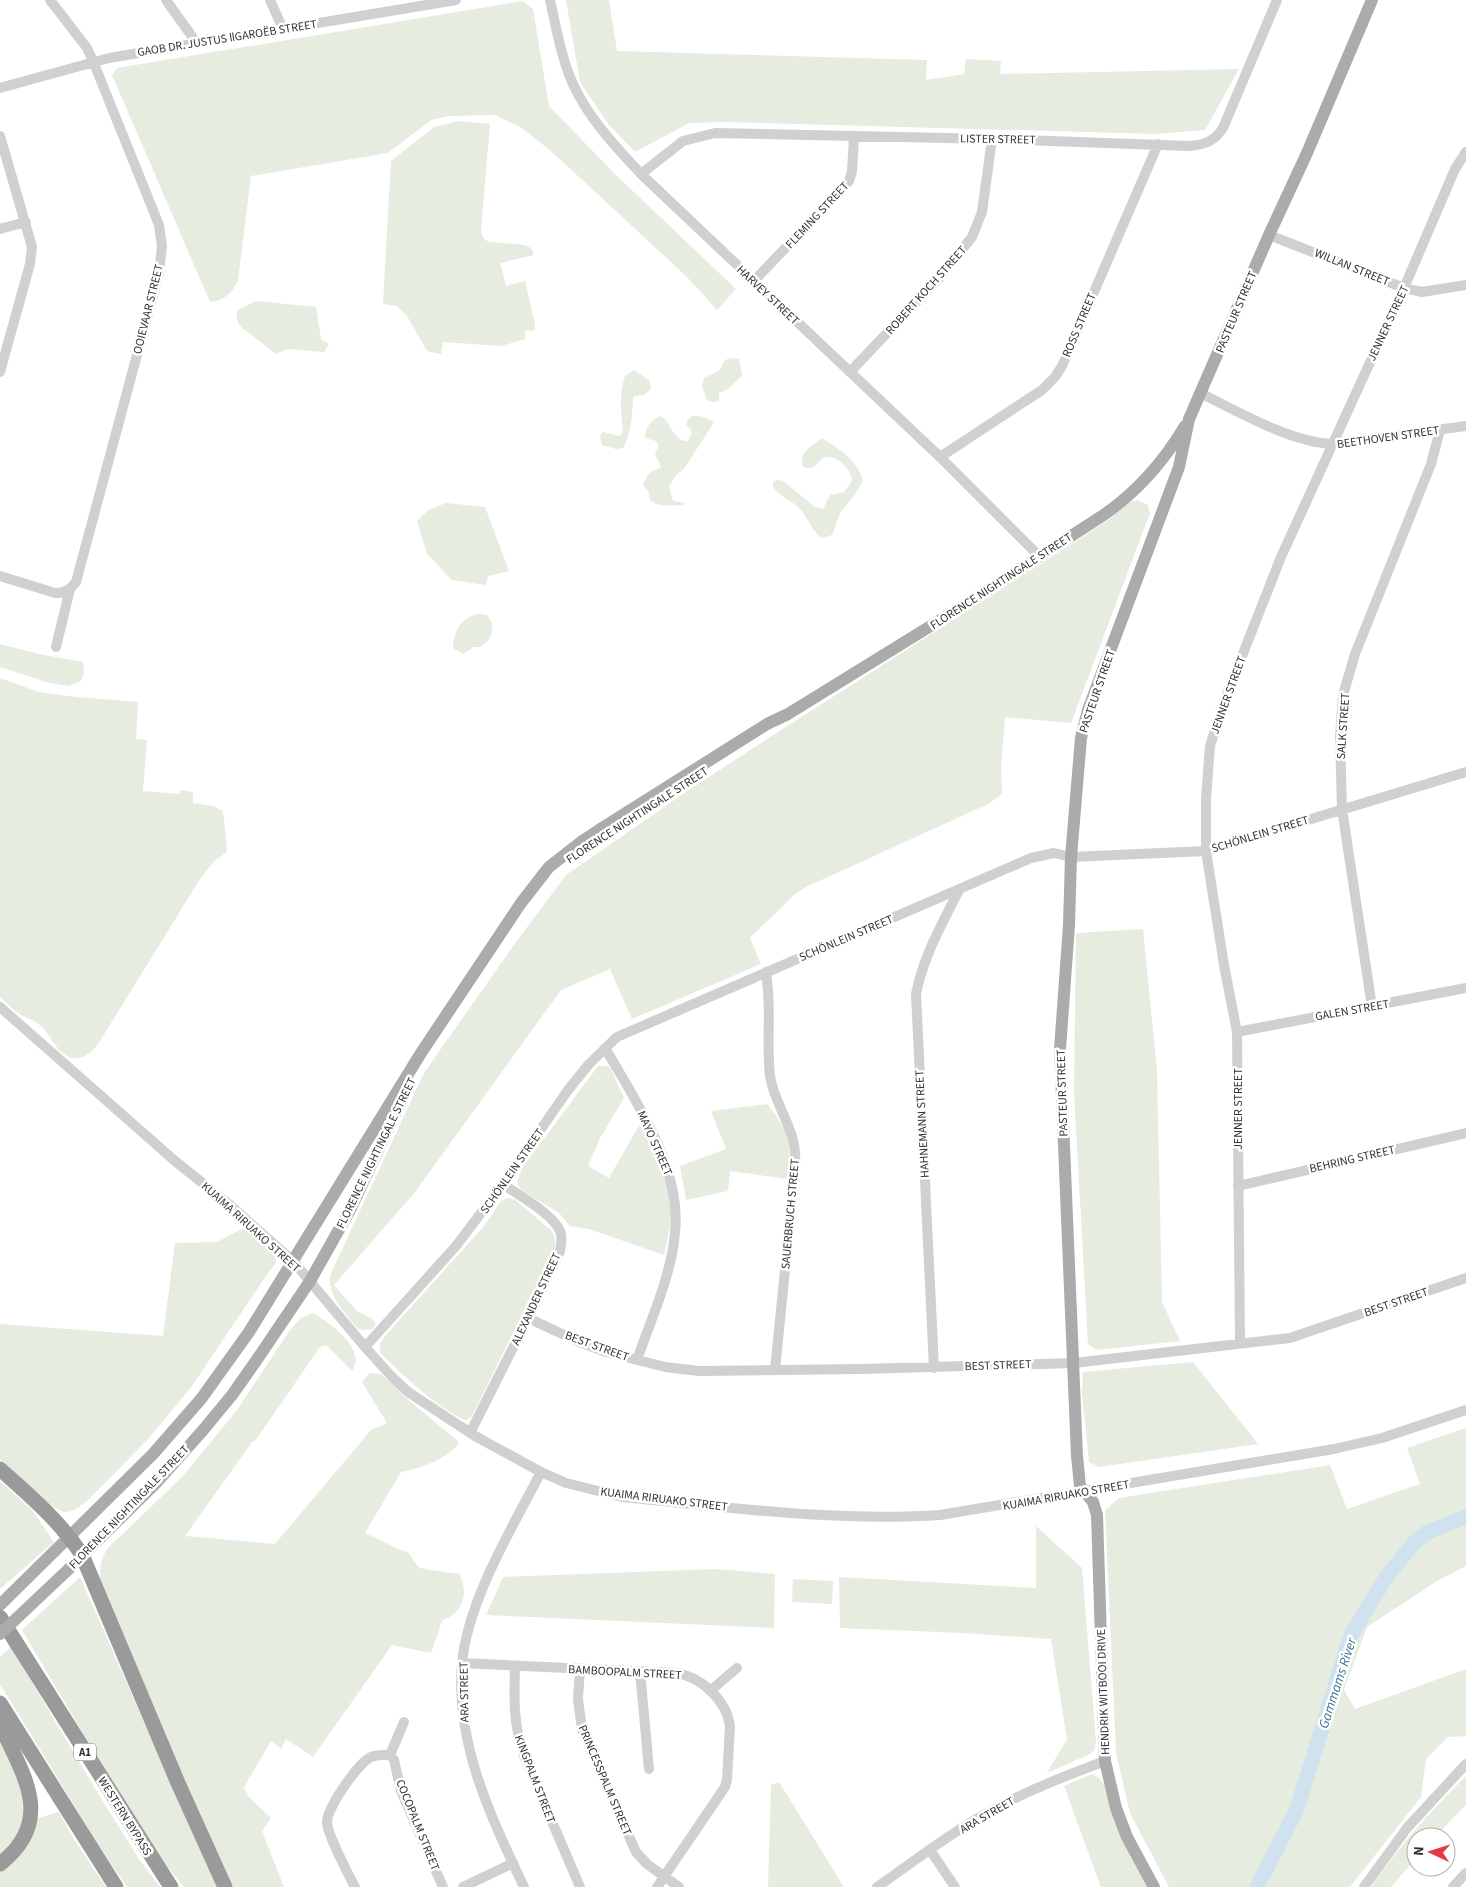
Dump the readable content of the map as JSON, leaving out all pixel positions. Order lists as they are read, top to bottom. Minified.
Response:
{"streets":{"highway":["A1","WESTERN BYPASS"],"main road":["PASTEUR STREET","FLORENCE NIGHTINGALE STREET","HENDRIK WITBOOI DRIVE"],"street":["GAOB DR. JUSTUS ǁGAROËB STREET","LISTER STREET","FLEMING STREET","WILLAN STREET","ROBERT KOCH STREET","HARVEY STREET","OOIEVAAR STREET","JENNER STREET","ROSS STREET","BEETHOVEN STREET","SALK STREET","SCHÖNLEIN STREET","GALEN STREET","HAHNEMANN STREET","MAYO STREET","BEHRING STREET","SAUERBRUCH STREET","KUAIMA RIRUAKO STREET","ALEXANDER STREET","BEST STREET","BAMBOOPALM STREET","ARA STREET","KINGPALM STREET","PRINCESSPALM STREET","COCOPALM STREET"]},"crossings":[["GAOB DR. JUSTUS ǁGAROËB STREET","OOIEVAAR STREET"],["LISTER STREET","FLEMING STREET"],["LISTER STREET","ROBERT KOCH STREET"],["LISTER STREET","HARVEY STREET"],["LISTER STREET","ROSS STREET"],["FLEMING STREET","HARVEY STREET"],["WILLAN STREET","PASTEUR STREET"],["WILLAN STREET","JENNER STREET"],["ROBERT KOCH STREET","HARVEY STREET"],["HARVEY STREET","ROSS STREET"],["HARVEY STREET","FLORENCE NIGHTINGALE STREET"],["PASTEUR STREET","BEETHOVEN STREET"],["PASTEUR STREET","FLORENCE NIGHTINGALE STREET"],["PASTEUR STREET","SCHÖNLEIN STREET"],["PASTEUR STREET","KUAIMA RIRUAKO STREET"],["PASTEUR STREET","BEST STREET"],["PASTEUR STREET","HENDRIK WITBOOI DRIVE"],["JENNER STREET","BEETHOVEN STREET"],["JENNER STREET","SCHÖNLEIN STREET"],["JENNER STREET","GALEN STREET"],["JENNER STREET","BEHRING STREET"],["JENNER STREET","BEST STREET"],["BEETHOVEN STREET","SALK STREET"],["FLORENCE NIGHTINGALE STREET","KUAIMA RIRUAKO STREET"],["SALK STREET","SCHÖNLEIN STREET"],["SALK STREET","GALEN STREET"],["SCHÖNLEIN STREET","HAHNEMANN STREET"],["SCHÖNLEIN STREET","MAYO STREET"],["SCHÖNLEIN STREET","SAUERBRUCH STREET"],["SCHÖNLEIN STREET","KUAIMA RIRUAKO STREET"],["SCHÖNLEIN STREET","ALEXANDER STREET"],["HAHNEMANN STREET","BEST STREET"],["MAYO STREET","BEST STREET"],["SAUERBRUCH STREET","BEST STREET"],["KUAIMA RIRUAKO STREET","ALEXANDER STREET"],["KUAIMA RIRUAKO STREET","ARA STREET"],["KUAIMA RIRUAKO STREET","HENDRIK WITBOOI DRIVE"],["ALEXANDER STREET","BEST STREET"],["BAMBOOPALM STREET","ARA STREET"],["BAMBOOPALM STREET","KINGPALM STREET"],["BAMBOOPALM STREET","PRINCESSPALM STREET"],["ARA STREET","HENDRIK WITBOOI DRIVE"]],"water":["Gammams River"],"north":"left"}
